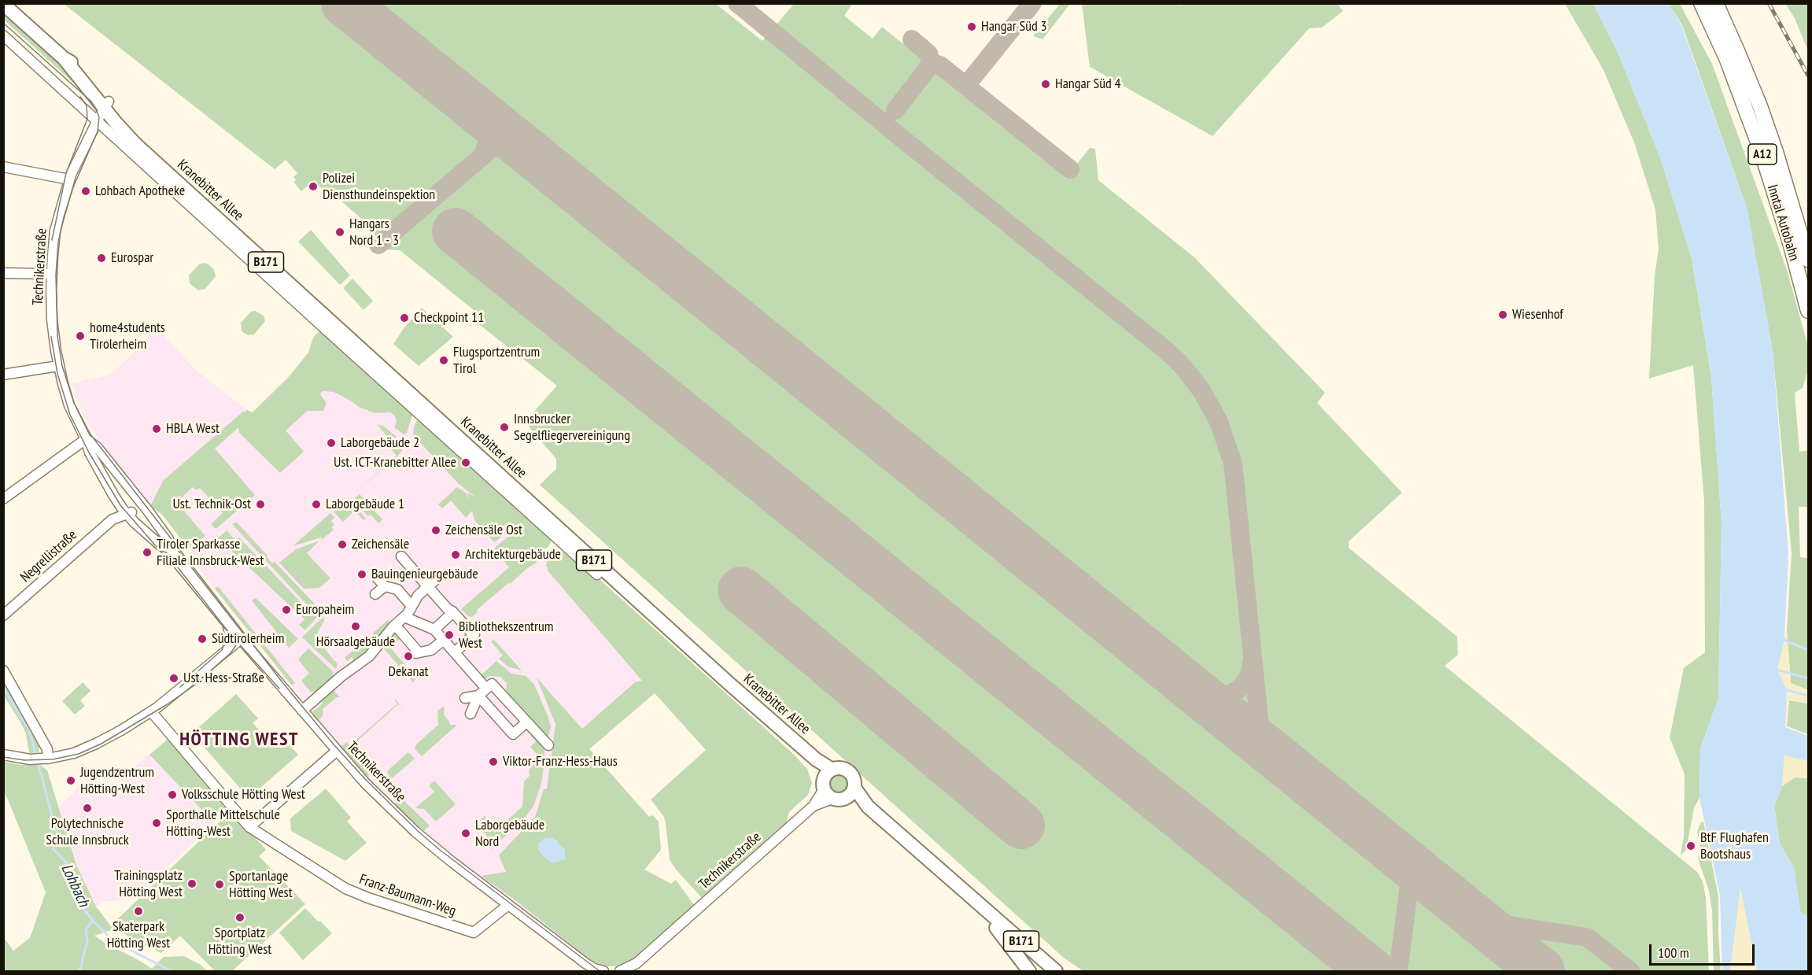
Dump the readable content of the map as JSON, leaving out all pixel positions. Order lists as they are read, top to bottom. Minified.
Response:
{"streets":{"highway":["A12","Inntal Autobahn"],"main road":["Kranebitter Allee","B171"],"street":["Technikerstraße","Negrellistraße","Franz-Baumann-Weg"]},"crossings":[["Kranebitter Allee","B171"],["Kranebitter Allee","Technikerstraße"],["B171","Technikerstraße"],["Technikerstraße","Negrellistraße"],["Technikerstraße","Franz-Baumann-Weg"]],"districts":["HÖTTING WEST"],"water":["Lohbach"],"places":["Hangar Süd 3","Hangar Süd 4","Polizei Diensthundeinspektion","Lohbach Apotheke","Hangars Nord 1 - 3","Eurospar","Wiesenhof","Checkpoint 11","home4students Tirolerheim","Flugsportzentrum Tirol","Innsbrucker Segelfliegervereinigung","HBLA West","Laborgebäude 2","Ust. ICT-Kranebitter Allee","Ust. Technik-Ost","Laborgebäude 1","Zeichensäle Ost","Zeichensäle","Tiroler Sparkasse Filiale Innsbruck-West","Architekturgebäude","Bauingenieurgebäude","Europaheim","Hörsaalgebäude","Bibliothekszentrum West","Südtirolerheim","Dekanat","Ust. Hess-Straße","Viktor-Franz-Hess-Haus","Jugendzentrum Hötting-West","Volksschule Hötting West","Polytechnische Schule Innsbruck","Sporthalle Mittelschule Hötting-West","Laborgebäude Nord","BtF Flughafen Bootshaus","Trainingsplatz Hötting West","Sportanlage Hötting West","Skaterpark Hötting West","Sportplatz Hötting West"],"scale_bar":"100 m"}
